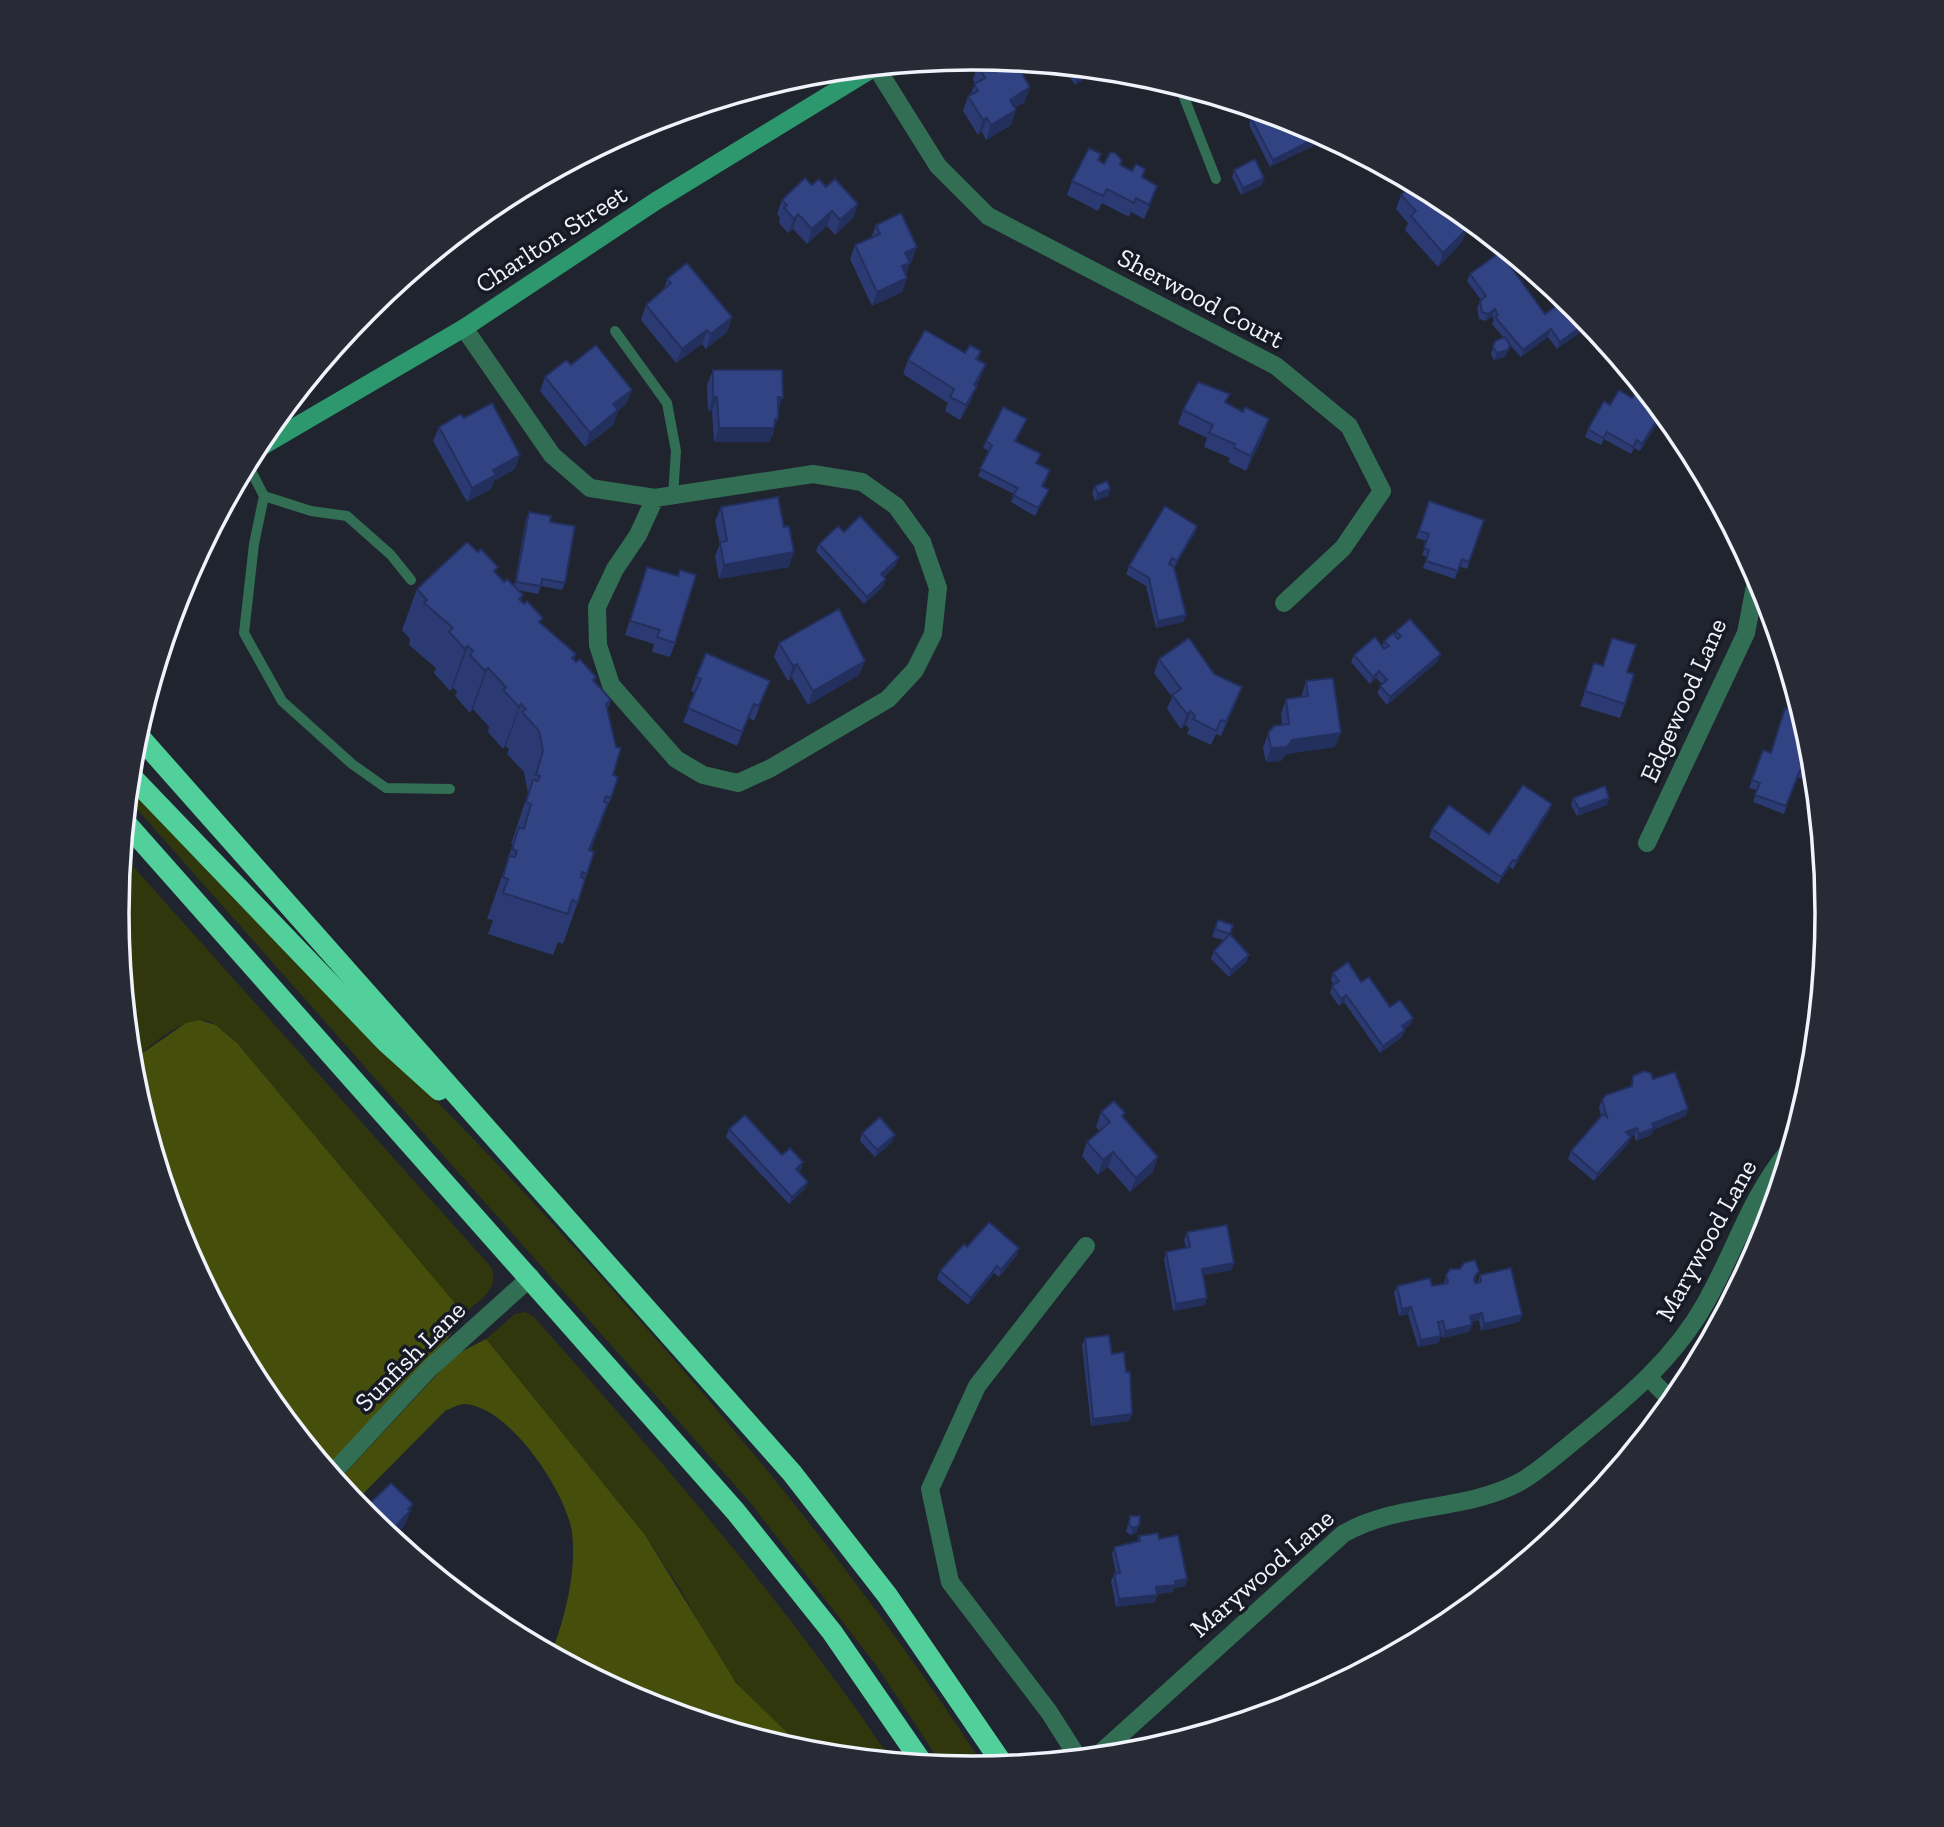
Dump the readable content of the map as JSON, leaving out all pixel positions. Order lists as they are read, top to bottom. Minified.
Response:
{"streets":{"street":["Charlton Street","Sherwood Court","Edgewood Lane","Marywood Lane","Sunfish Lane"]}}
